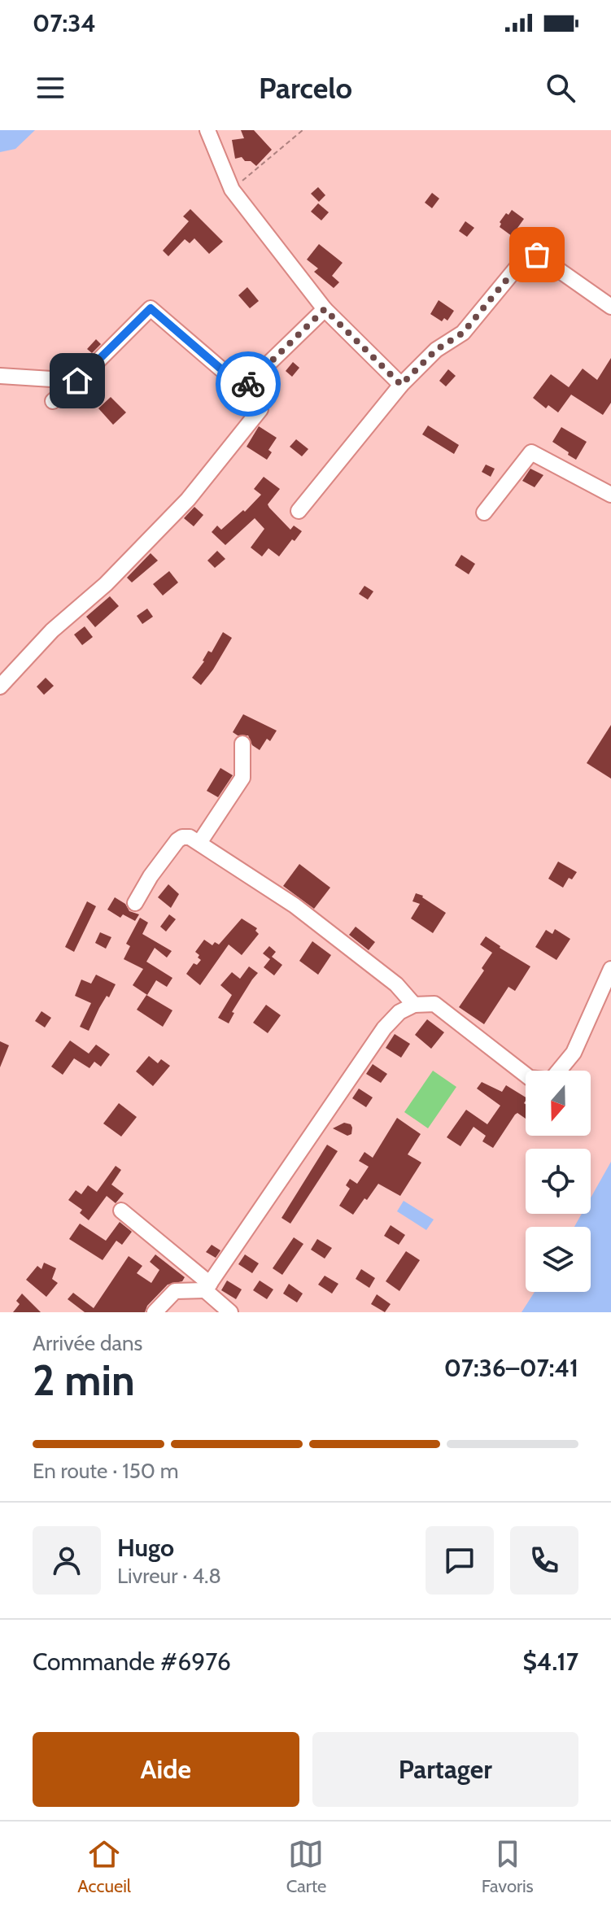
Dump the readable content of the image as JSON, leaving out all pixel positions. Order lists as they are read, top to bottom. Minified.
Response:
{"north":"bottom","page":{"status":"07:34","header":"Parcelo","heading":["2 min","Arrivée dans","07:36–07:41"],"panel":["Hugo","Livreur · 4.8","Commande #6976","$4.17"],"bar":"En route · 150 m","buttons":["Aide","Partager"],"tabs":["Accueil","Carte","Favoris"]}}
